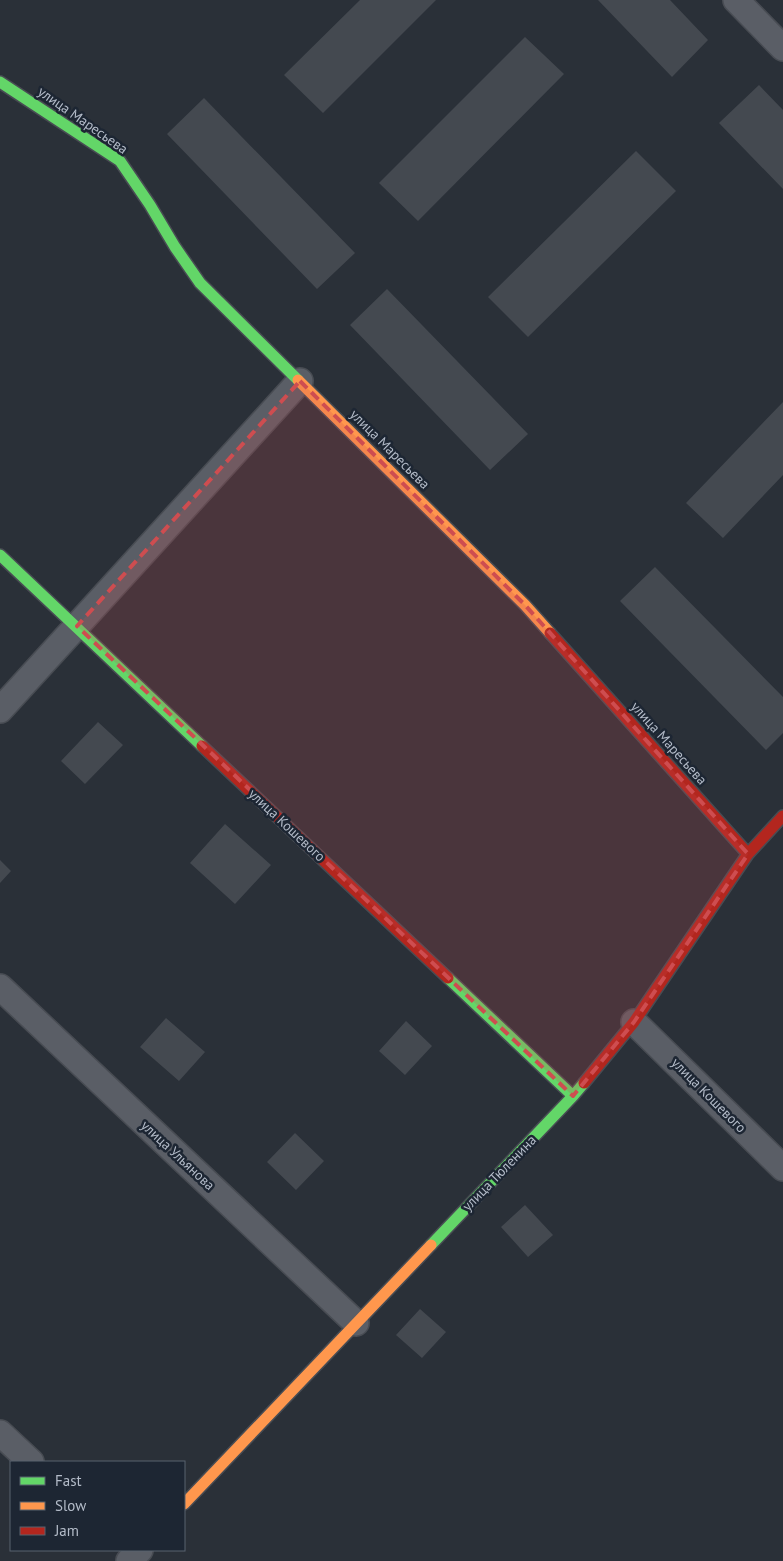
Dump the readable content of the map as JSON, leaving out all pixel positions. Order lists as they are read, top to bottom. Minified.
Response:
{"streets":{"street":["улица Маресьева","улица Кошевого","улица Ульянова","улица Тюленина"]},"crossings":[["улица Маресьева","улица Тюленина"],["улица Кошевого","улица Тюленина"],["улица Ульянова","улица Тюленина"]],"legend":["Fast","Slow","Jam"]}
